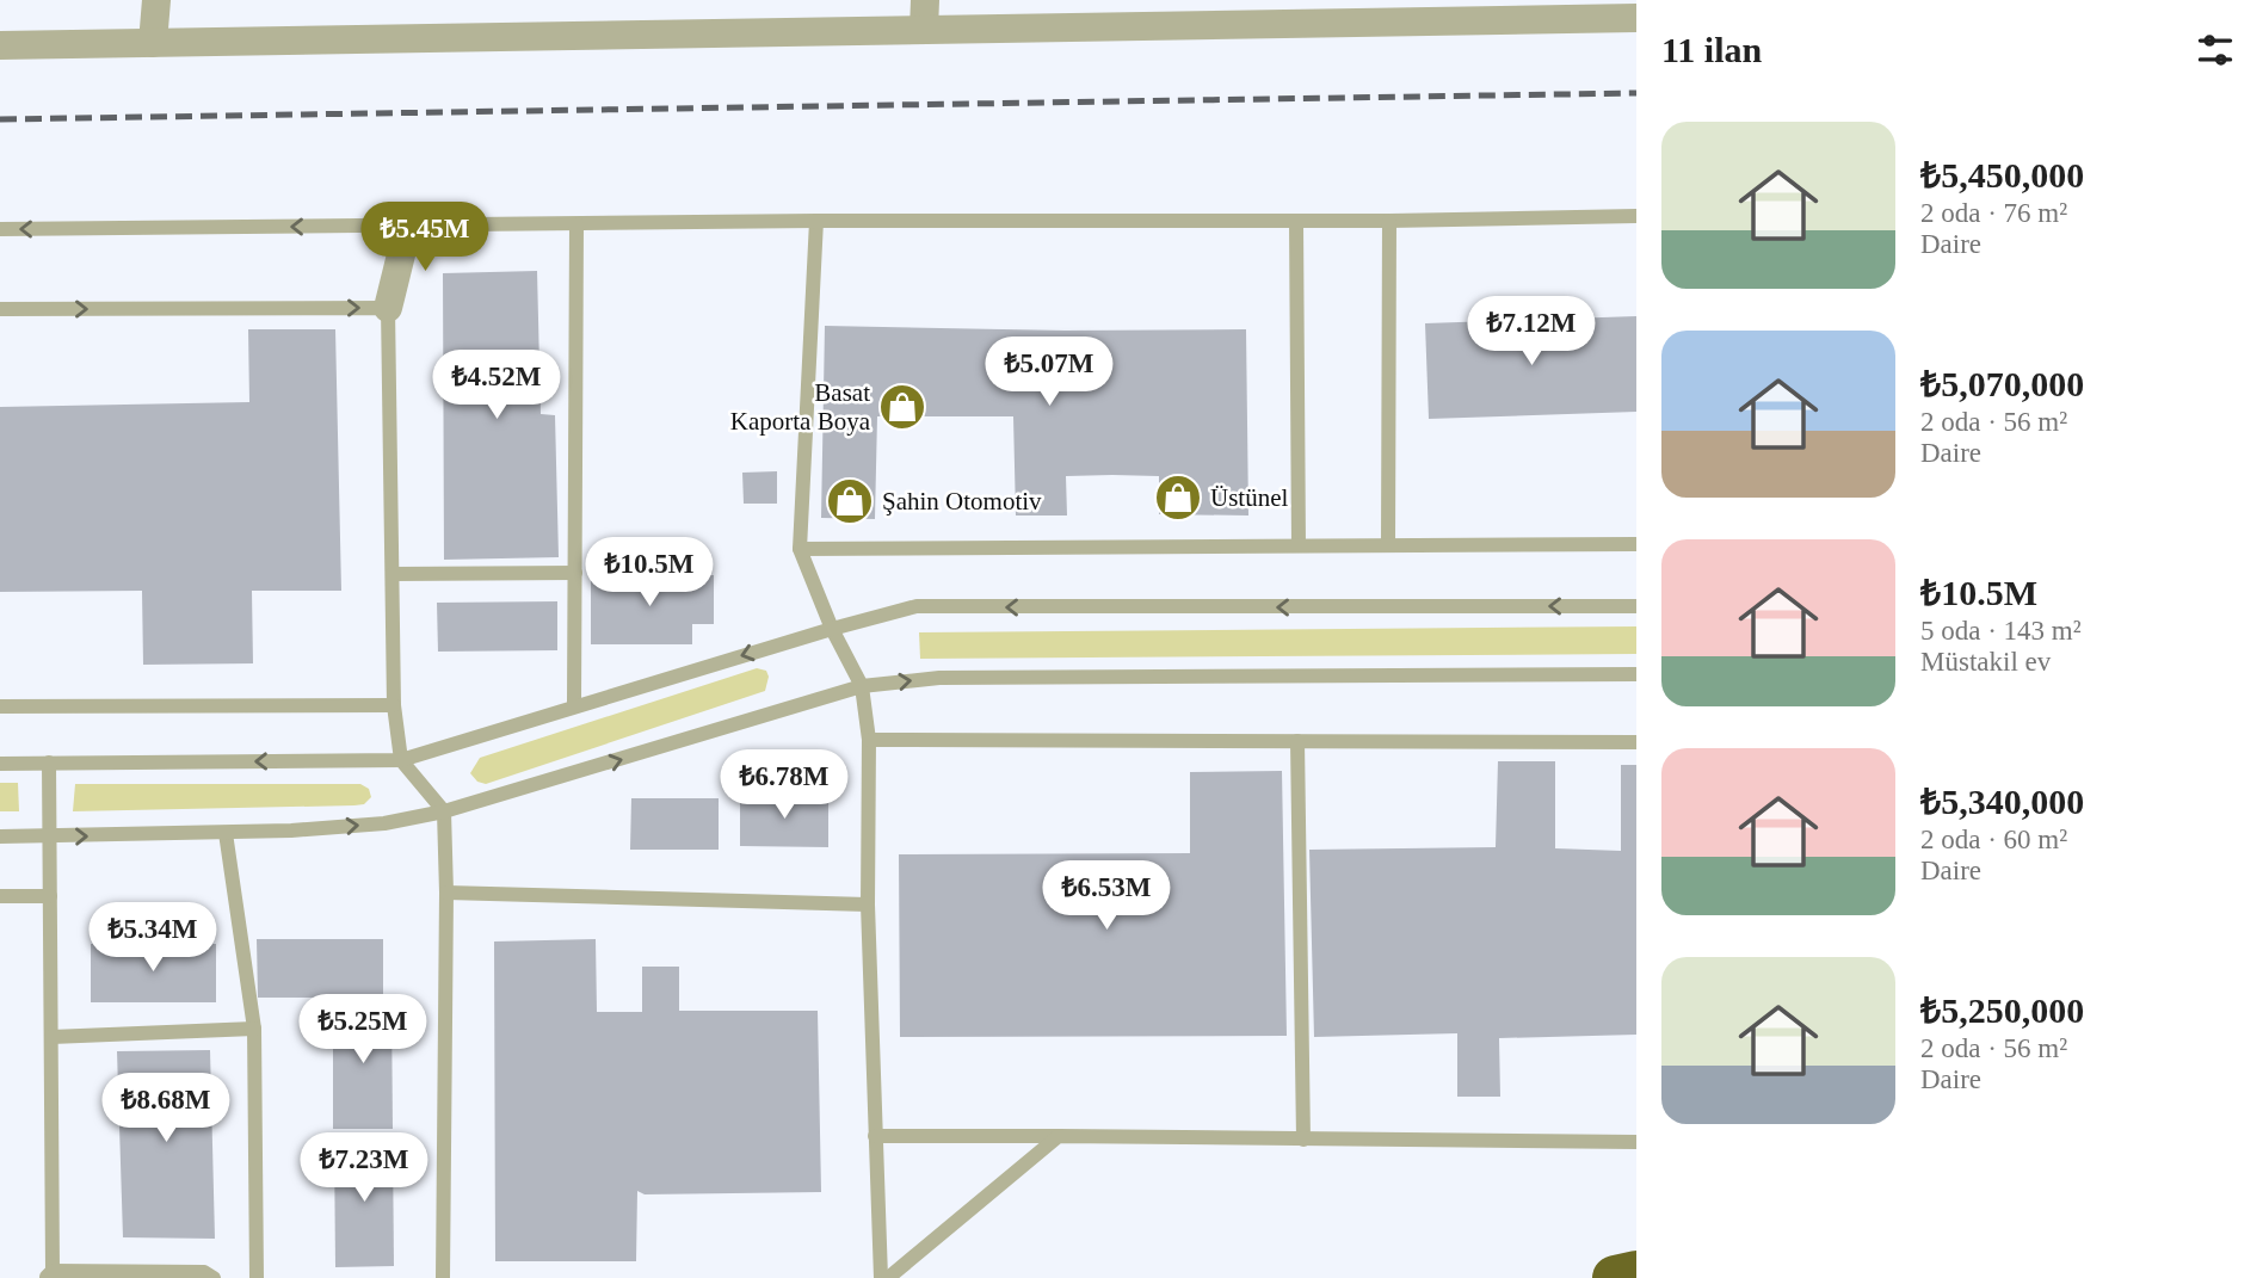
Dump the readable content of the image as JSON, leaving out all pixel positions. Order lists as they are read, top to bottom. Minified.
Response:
{"places":{"shop":["Basat Kaporta Boya","Üstünel","Şahin Otomotiv"]},"page":{"heading":"11 ilan","list":[{"name":"₺5,450,000","note":"2 oda · 76 m² · Daire"},{"name":"₺5,070,000","note":"2 oda · 56 m² · Daire"},{"name":"₺10.5M","note":"5 oda · 143 m² · Müstakil ev"},{"name":"₺5,340,000","note":"2 oda · 60 m² · Daire"},{"name":"₺5,250,000","note":"2 oda · 56 m² · Daire"}],"price":["₺5.45M","₺7.12M","₺5.07M","₺4.52M","₺10.5M","₺6.78M","₺6.53M","₺5.34M","₺5.25M","₺8.68M","₺7.23M"]}}
